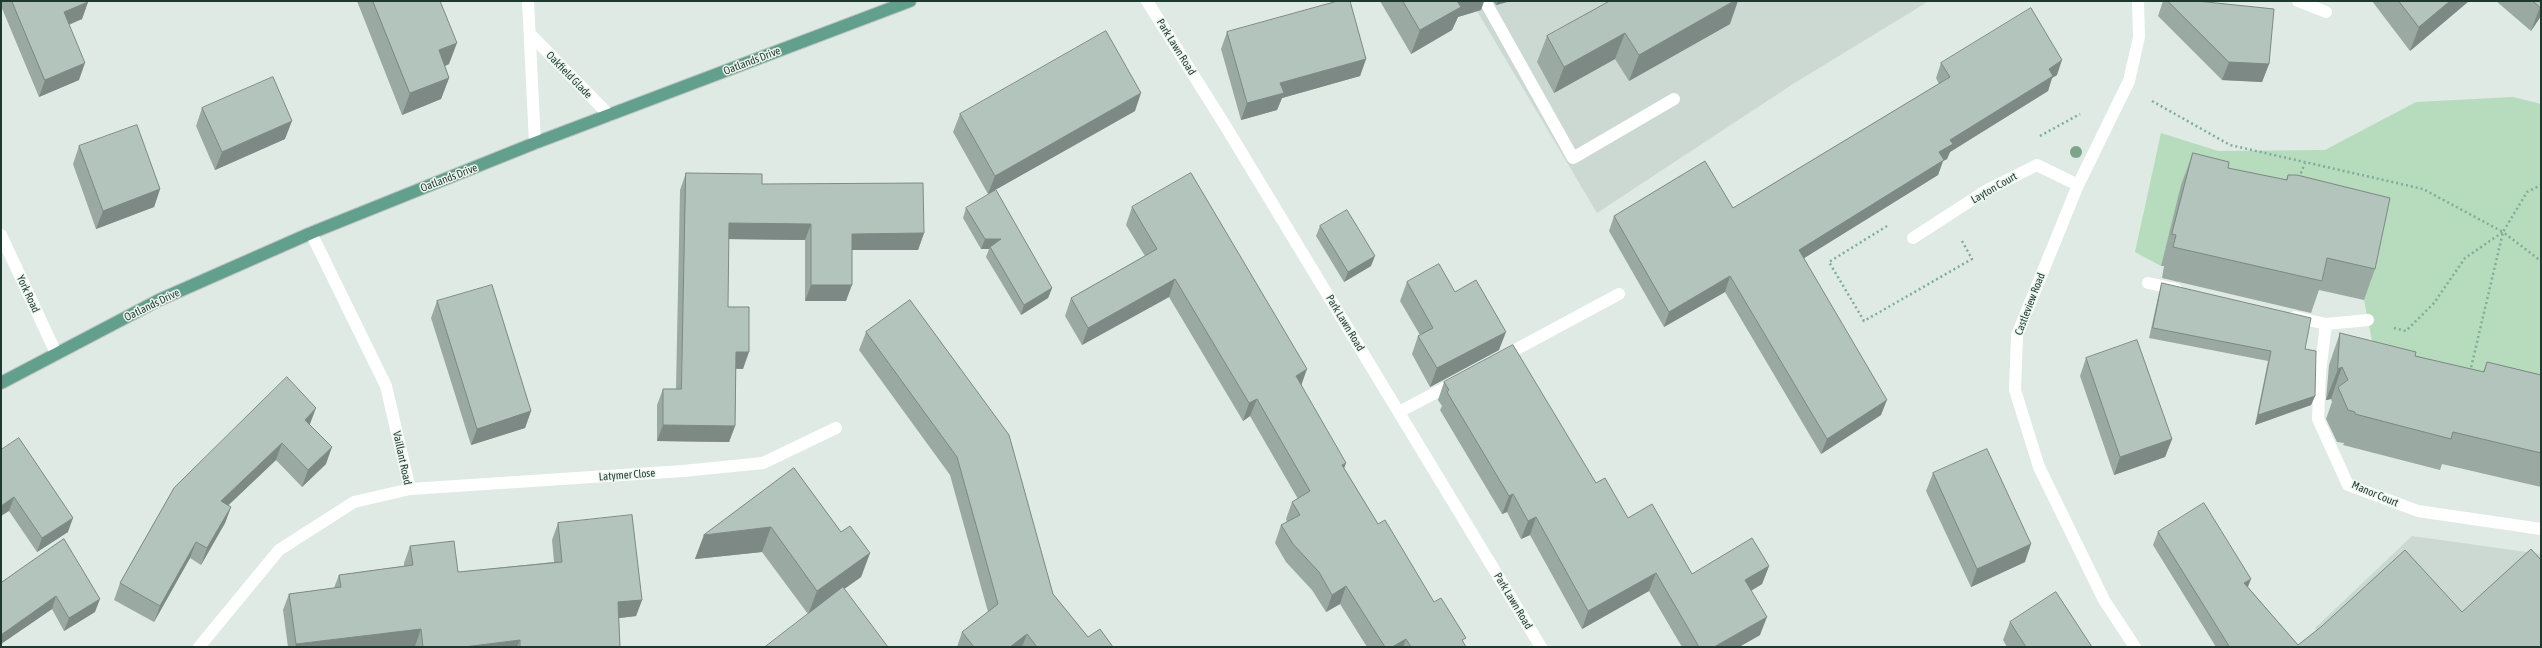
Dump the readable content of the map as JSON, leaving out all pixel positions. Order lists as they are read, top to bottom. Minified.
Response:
{"streets":{"main road":["Oatlands Drive"],"street":["Park Lawn Road","Oakfield Glade","Layton Court","York Road","Castleview Road","Vaillant Road","Latymer Close","Manor Court"]},"crossings":[["Oatlands Drive","Oakfield Glade"],["Oatlands Drive","York Road"],["Oatlands Drive","Vaillant Road"],["Layton Court","Castleview Road"],["Vaillant Road","Latymer Close"]]}
